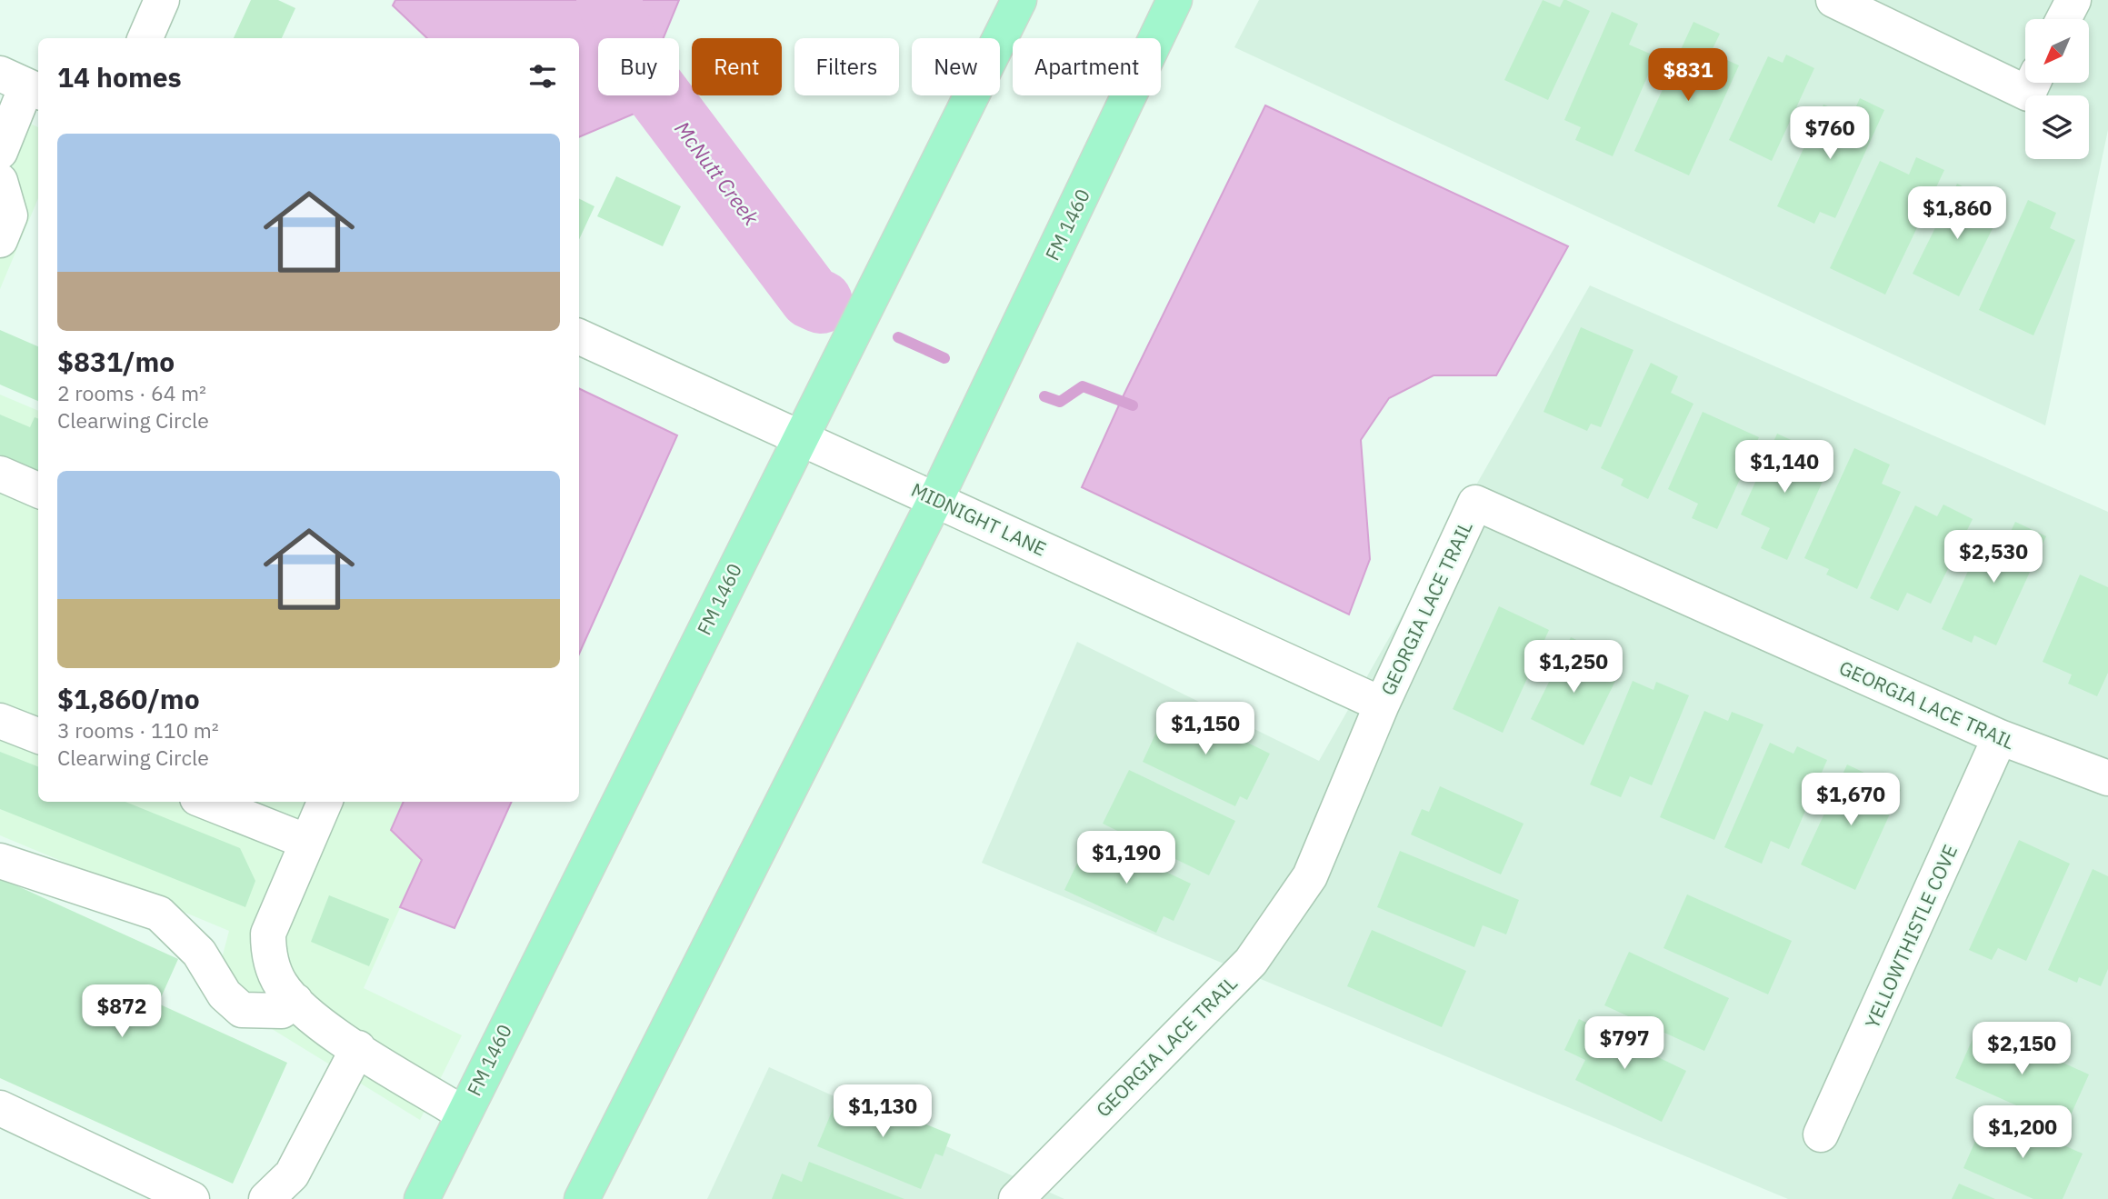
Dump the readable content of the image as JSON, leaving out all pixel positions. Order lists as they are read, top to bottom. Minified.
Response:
{"streets":{"main road":["FM 1460"],"street":["MIDNIGHT LANE","GEORGIA LACE TRAIL","YELLOWTHISTLE COVE"]},"crossings":[["FM 1460","MIDNIGHT LANE"],["MIDNIGHT LANE","GEORGIA LACE TRAIL"],["GEORGIA LACE TRAIL","YELLOWTHISTLE COVE"]],"water":["McNutt Creek"],"north":"bottom left","page":{"chip":["Buy","Rent","Filters","New","Apartment"],"heading":"14 homes","price":["$831","$760","$1,860","$1,140","$2,530","$1,250","$1,150","$1,670","$1,190","$872","$797","$2,150","$1,130","$1,200"],"list":[{"name":"$831/mo","note":"2 rooms · 64 m² · Clearwing Circle"},{"name":"$1,860/mo","note":"3 rooms · 110 m² · Clearwing Circle"}]}}
